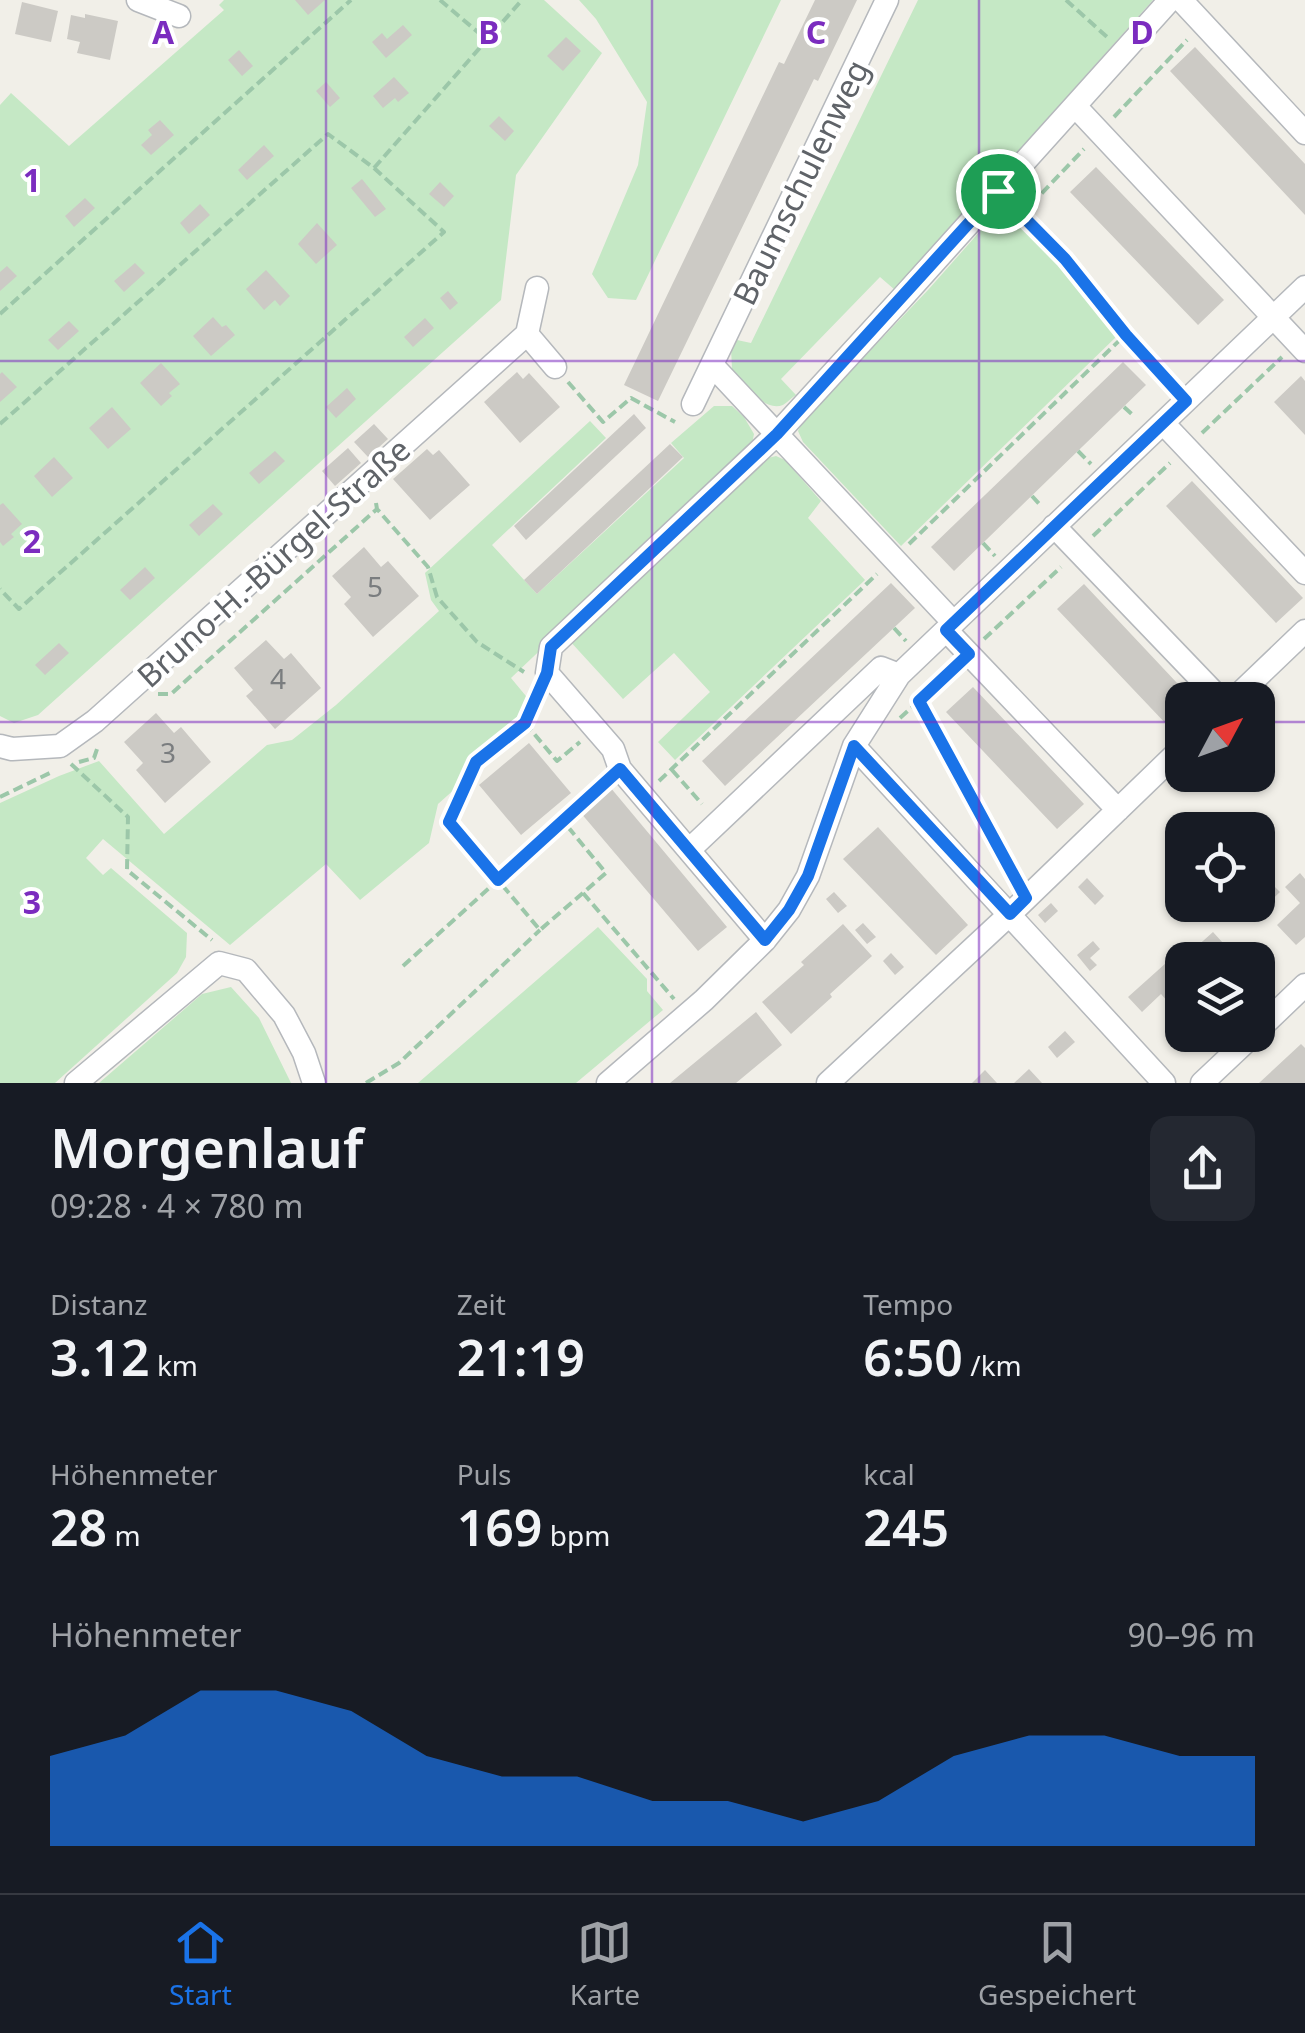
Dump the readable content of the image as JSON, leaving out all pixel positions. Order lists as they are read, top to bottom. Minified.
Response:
{"streets":{"street":["Baumschulenweg","Bruno-H.-Bürgel-Straße"]},"house_numbers":["5","4","3"],"north":"top right","page":{"heading":["Morgenlauf","09:28 · 4 × 780 m"],"stats":[["Distanz","3.12 km"],["Zeit","21:19"],["Tempo","6:50 /km"],["Höhenmeter","28 m"],["Puls","169 bpm"],["kcal","245"]],"chart":["Höhenmeter","90–96 m"],"tabs":["Start","Karte","Gespeichert"]},"grid":{"columns":["A","B","C","D"],"rows":["1","2","3"]}}
